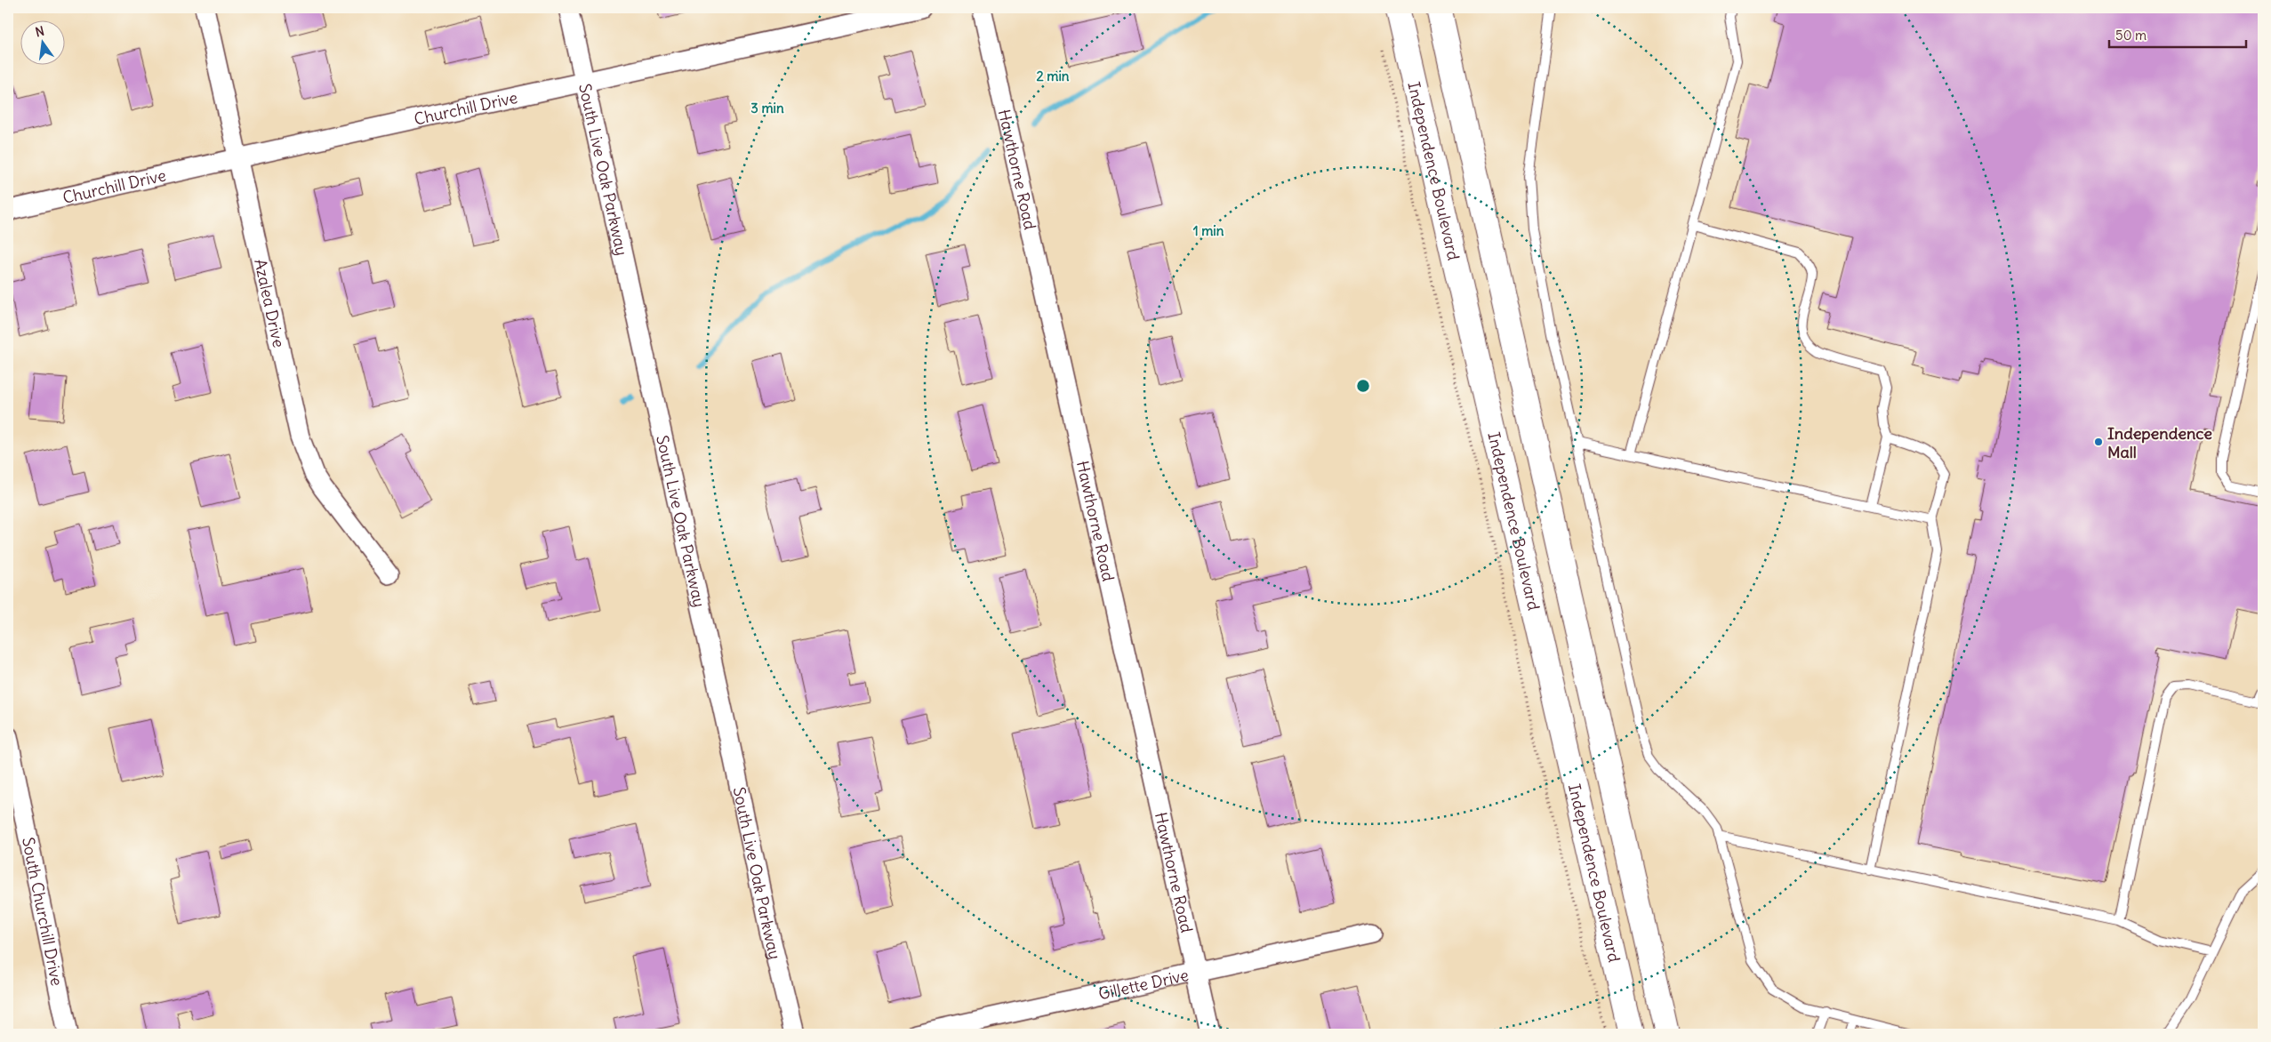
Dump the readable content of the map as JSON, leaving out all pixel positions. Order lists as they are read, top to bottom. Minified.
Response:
{"streets":{"main road":["Independence Boulevard"],"street":["Churchill Drive","South Live Oak Parkway","Hawthorne Road","Azalea Drive","South Churchill Drive","Gillette Drive"]},"crossings":[["Churchill Drive","South Live Oak Parkway"],["Churchill Drive","Azalea Drive"],["Hawthorne Road","Gillette Drive"]],"places":["Independence Mall"],"scale_bar":"50 m","north":"top","rings":["2 min","3 min","1 min"]}
